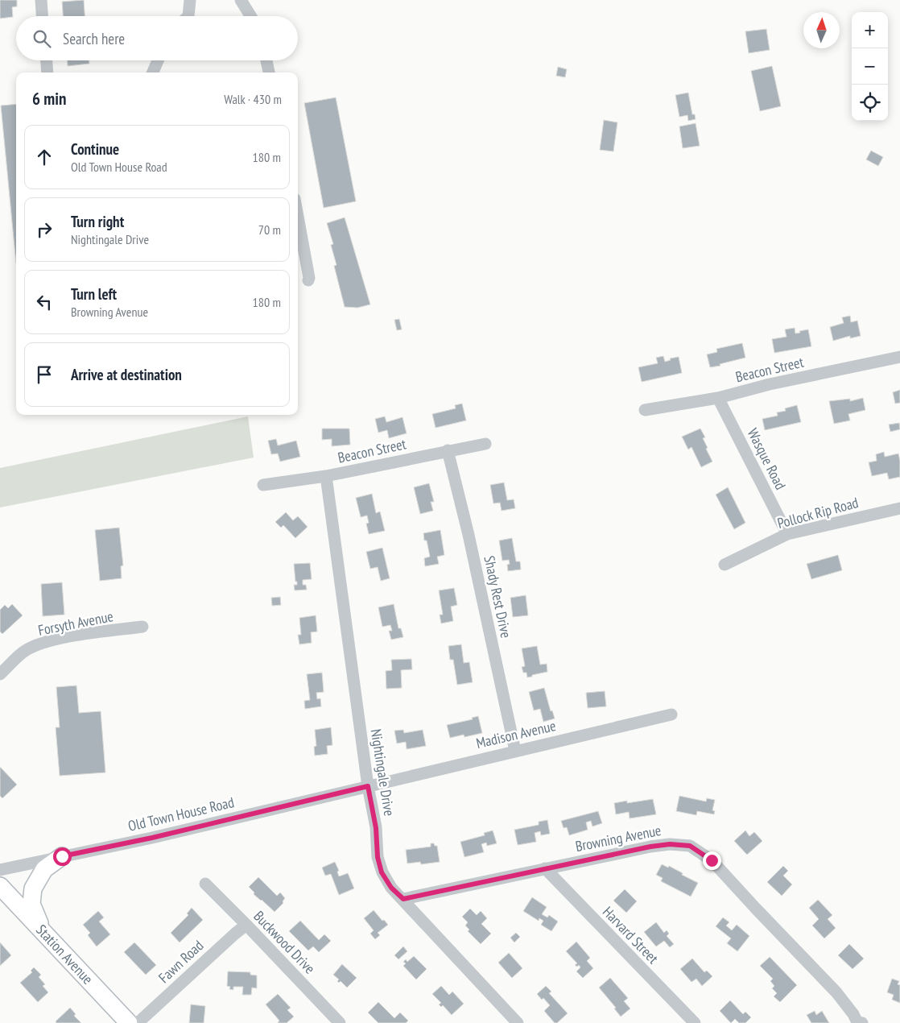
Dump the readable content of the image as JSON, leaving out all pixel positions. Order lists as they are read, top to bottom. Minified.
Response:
{"streets":{"main road":["Station Avenue"],"street":["Beacon Street","Wasque Road","Pollock Rip Road","Shady Rest Drive","Forsyth Avenue","Madison Avenue","Nightingale Drive","Old Town House Road","Browning Avenue","Harvard Street","Buckwood Drive","Fawn Road"]},"crossings":[["Beacon Street","Wasque Road"],["Beacon Street","Shady Rest Drive"],["Beacon Street","Nightingale Drive"],["Wasque Road","Pollock Rip Road"],["Shady Rest Drive","Madison Avenue"],["Madison Avenue","Nightingale Drive"],["Madison Avenue","Old Town House Road"],["Nightingale Drive","Old Town House Road"],["Nightingale Drive","Browning Avenue"],["Browning Avenue","Harvard Street"],["Buckwood Drive","Fawn Road"]],"north":"top","page":{"map_buttons":["+","−"],"search":"Search here","heading":["6 min","Walk · 430 m"],"list":[["Continue","Old Town House Road","180 m"],["Turn right","Nightingale Drive","70 m"],["Turn left","Browning Avenue","180 m"],"Arrive at destination"]}}
